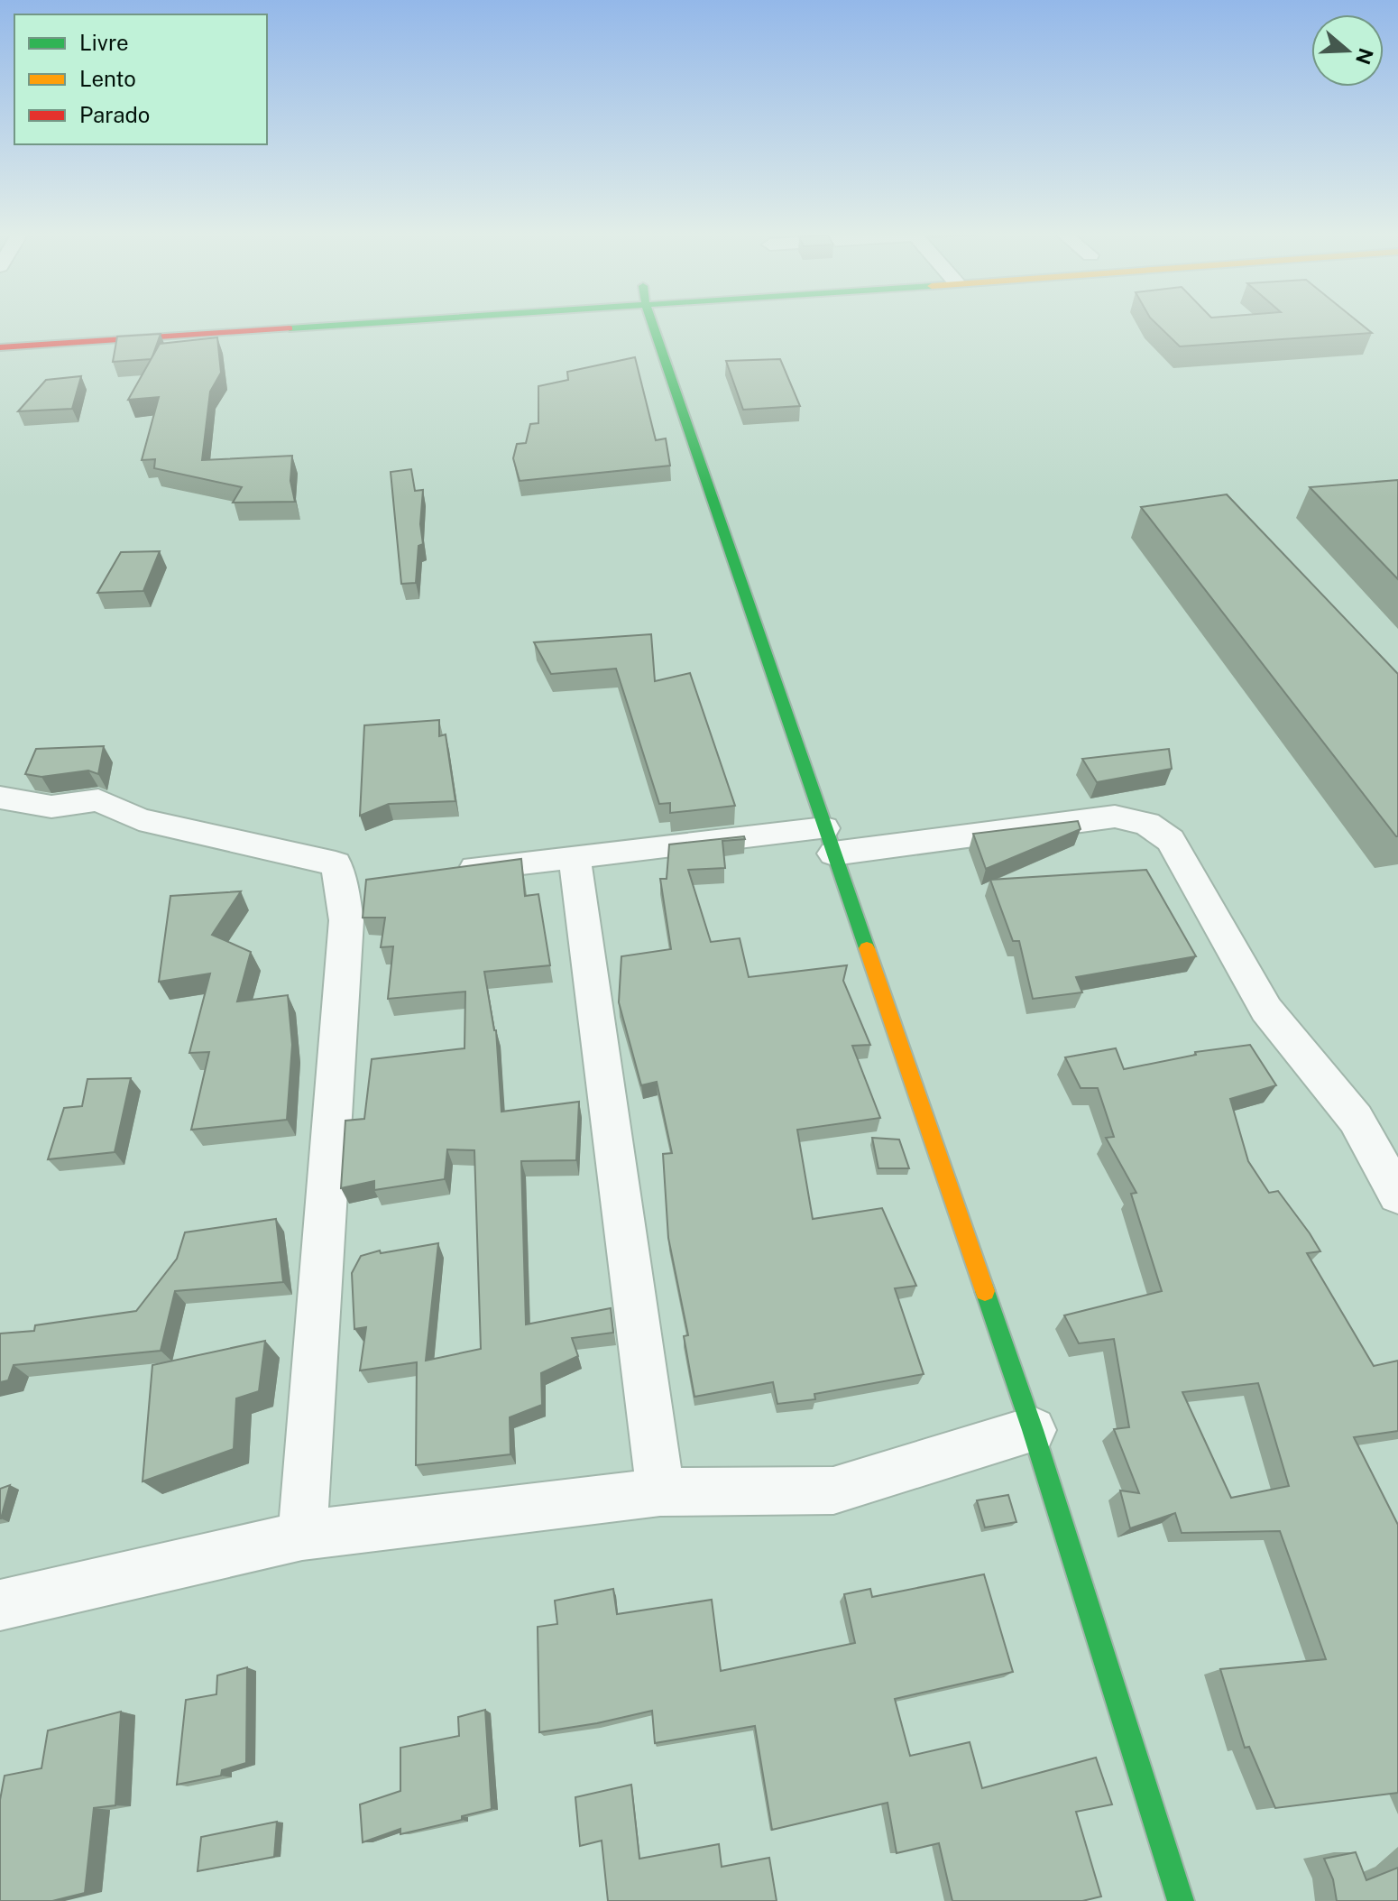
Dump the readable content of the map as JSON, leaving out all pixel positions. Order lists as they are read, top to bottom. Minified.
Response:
{"legend":["Livre","Lento","Parado"],"north":"right"}
